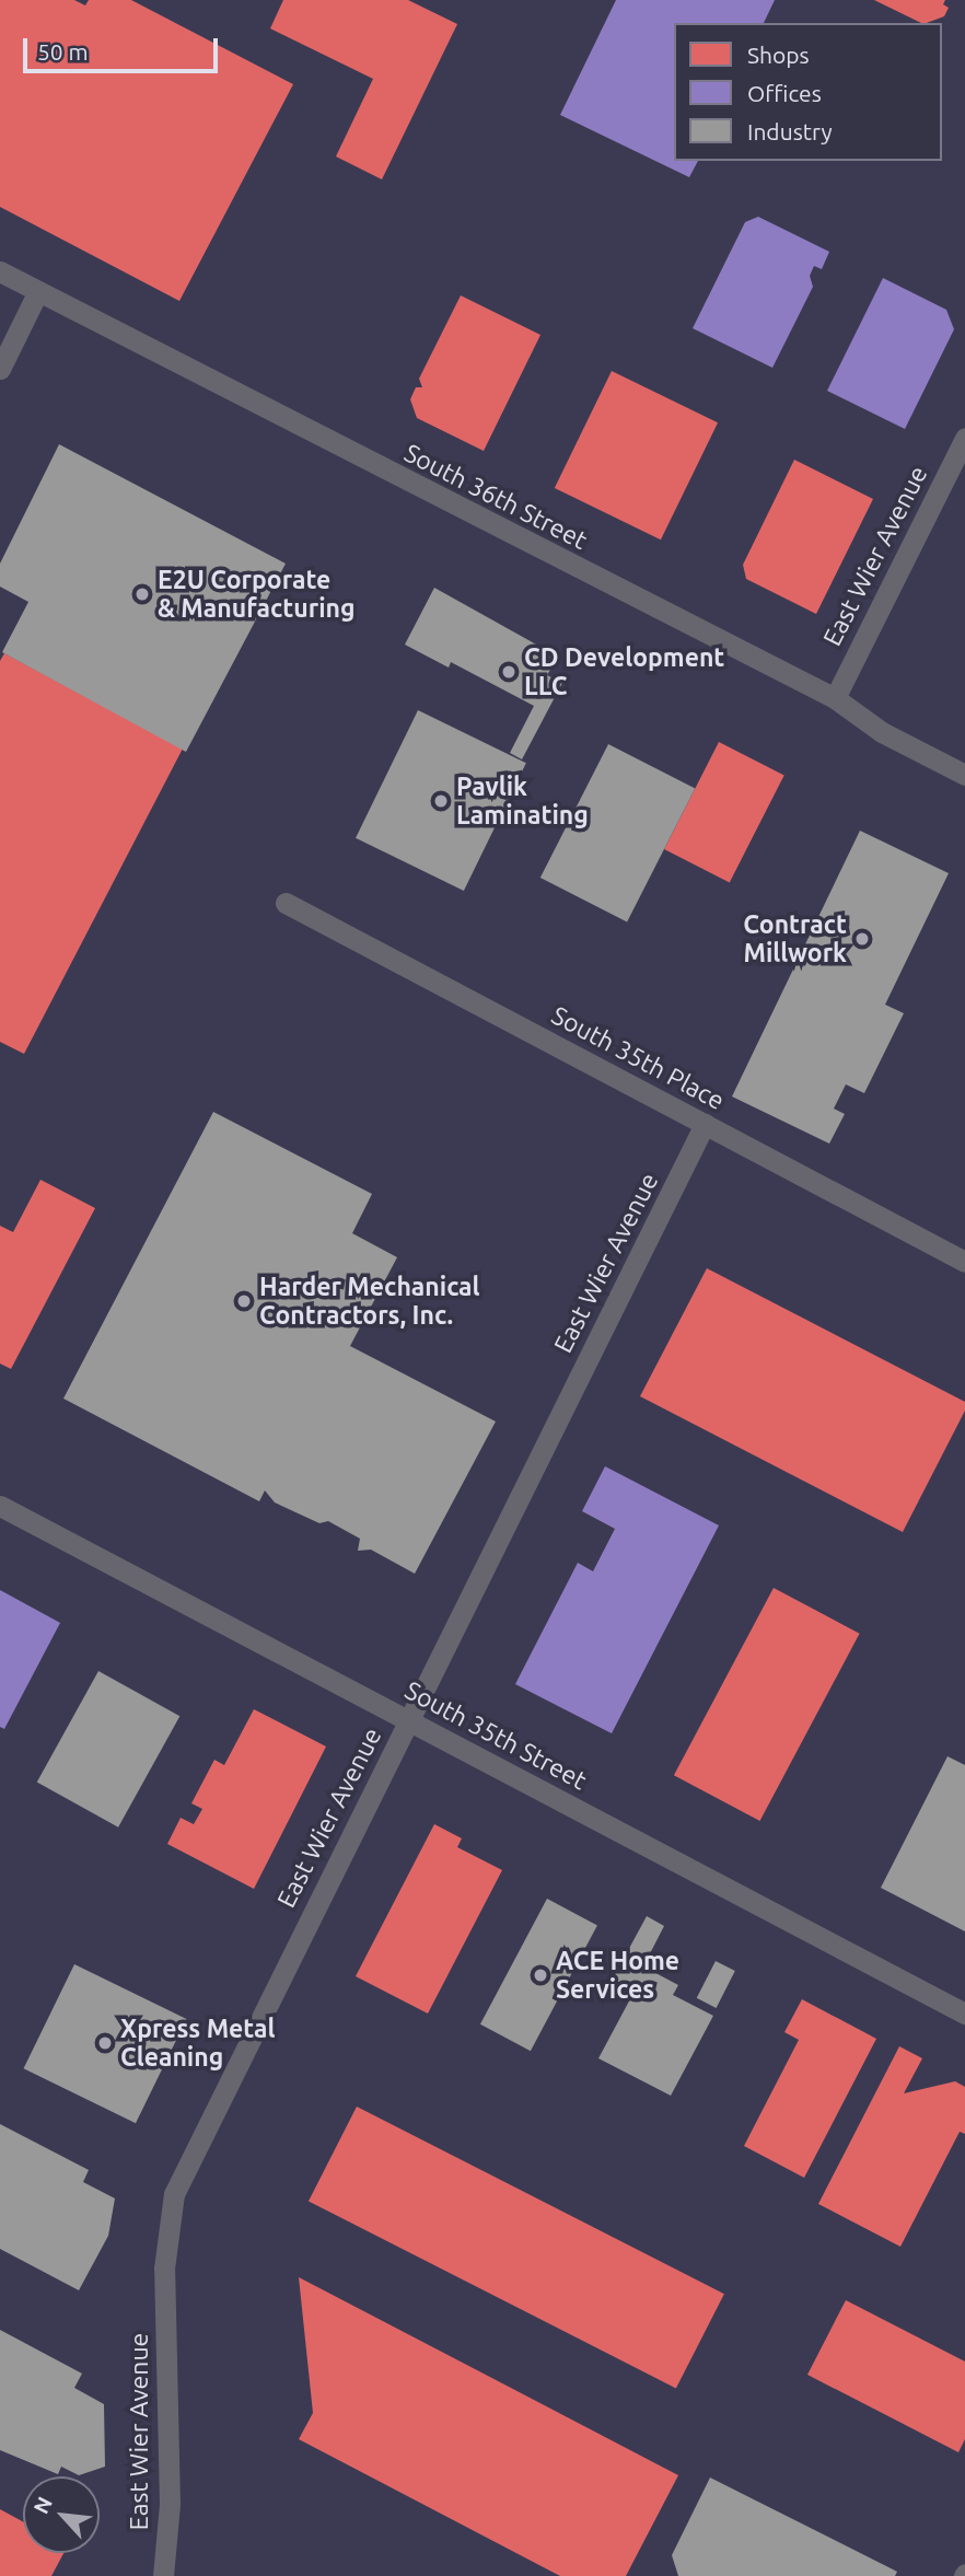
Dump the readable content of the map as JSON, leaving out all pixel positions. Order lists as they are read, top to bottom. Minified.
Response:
{"streets":{"street":["South 36th Street","East Wier Avenue","South 35th Place","South 35th Street"]},"crossings":[["South 36th Street","East Wier Avenue"],["East Wier Avenue","South 35th Place"],["East Wier Avenue","South 35th Street"]],"places":["E2U Corporate & Manufacturing","CD Development LLC","Pavlik Laminating","Contract Millwork","Harder Mechanical Contractors, Inc.","ACE Home Services","Xpress Metal Cleaning"],"legend":["Shops","Offices","Industry"],"scale_bar":"50 m","north":"top left"}
